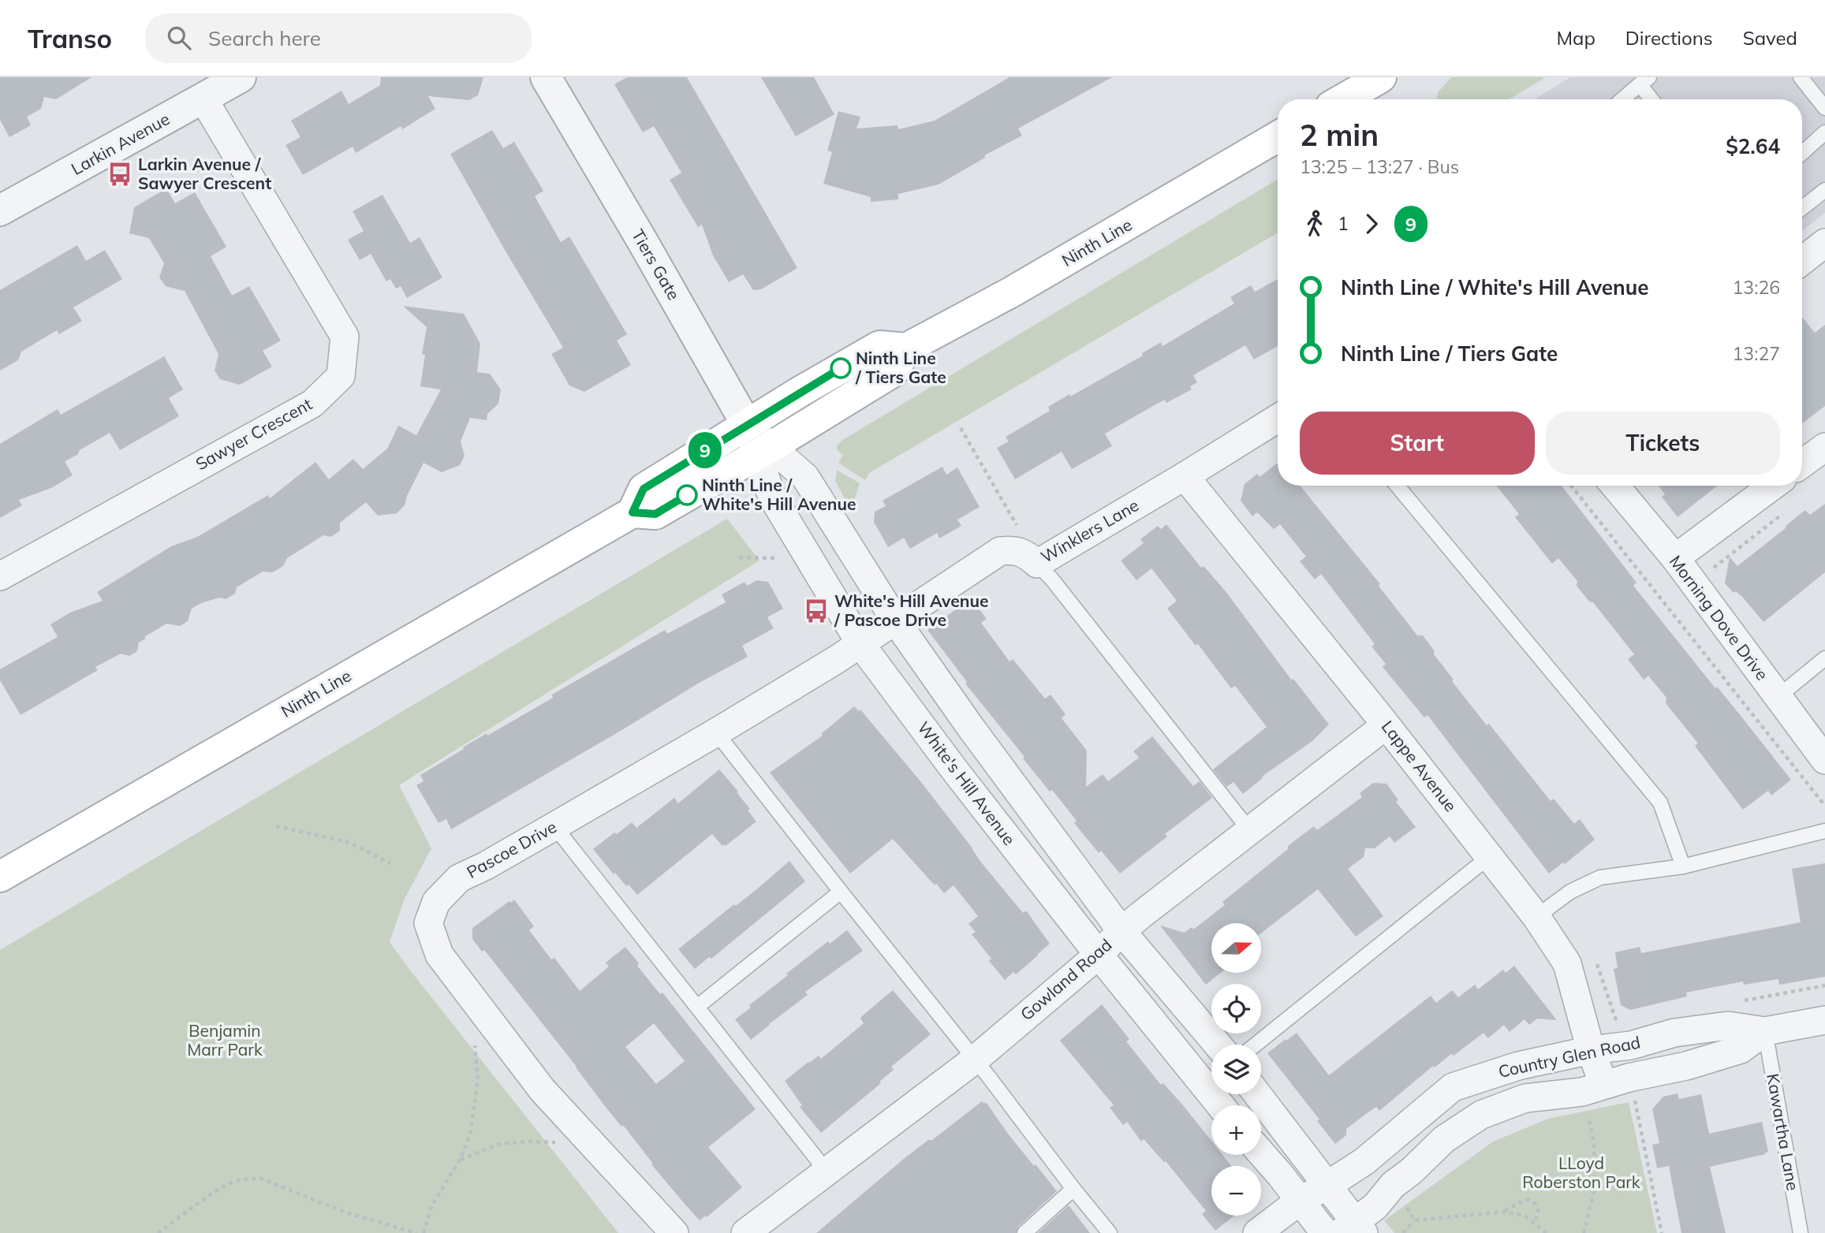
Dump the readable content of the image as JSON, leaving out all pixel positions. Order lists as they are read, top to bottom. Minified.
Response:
{"streets":{"main road":["Ninth Line"],"street":["Larkin Avenue","Tiers Gate","Sawyer Crescent","Winklers Lane","Morning Dove Drive","Lappe Avenue","White's Hill Avenue","Pascoe Drive","Gowland Road","Country Glen Road"],"lane":["Kawartha Lane"]},"crossings":[["Larkin Avenue","Sawyer Crescent"],["Ninth Line","White's Hill Avenue"],["Tiers Gate","White's Hill Avenue"],["Winklers Lane","Lappe Avenue"],["Winklers Lane","White's Hill Avenue"],["Winklers Lane","Pascoe Drive"],["Lappe Avenue","Gowland Road"],["Lappe Avenue","Country Glen Road"],["White's Hill Avenue","Pascoe Drive"],["White's Hill Avenue","Gowland Road"],["Country Glen Road","Kawartha Lane"]],"parks":["Benjamin Marr Park","LLoyd Roberston Park"],"places":{"bus stop":["Larkin Avenue / Sawyer Crescent","White's Hill Avenue / Pascoe Drive"],"other":["Ninth Line / Tiers Gate","Ninth Line / White's Hill Avenue"]},"lines":["bus line 9"],"north":"right","page":{"header":"Transo","search":"Search here","nav":["Map","Directions","Saved"],"on_map":"9","heading":["2 min","13:25 – 13:27 · Bus","$2.64"],"legs":["1","9"],"list":[{"name":"Ninth Line / White's Hill Avenue","value":"13:26"},{"name":"Ninth Line / Tiers Gate","value":"13:27"}],"buttons":["Start","Tickets"],"map_buttons":["+","−"]}}
